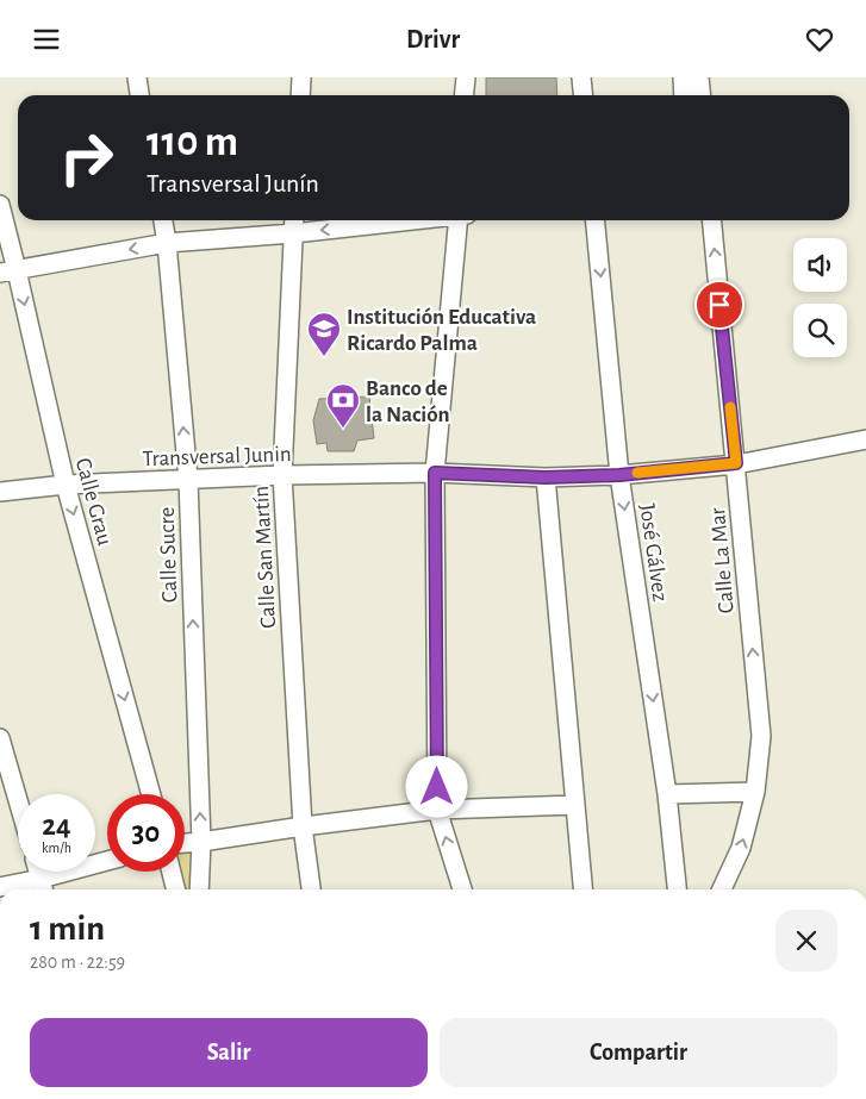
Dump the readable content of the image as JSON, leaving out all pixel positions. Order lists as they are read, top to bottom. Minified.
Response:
{"streets":{"street":["Transversal Junin","Calle Grau","José Gálvez","Calle Sucre","Calle San Martín","Calle La Mar"]},"crossings":[["Transversal Junin","Calle Grau"],["Transversal Junin","José Gálvez"],["Transversal Junin","Calle Sucre"],["Transversal Junin","Calle San Martín"],["Transversal Junin","Calle La Mar"]],"one_way":["Calle Grau","Calle Sucre","Calle La Mar"],"places":{"school or university":["Institución Educativa Ricardo Palma"],"bank":["Banco de la Nación"]},"page":{"header":"Drivr","turn":["110 m","Transversal Junín"],"speed":"24 km/h","limit":"30","heading":["1 min","280 m · 22:59"],"buttons":["Salir","Compartir"]}}
